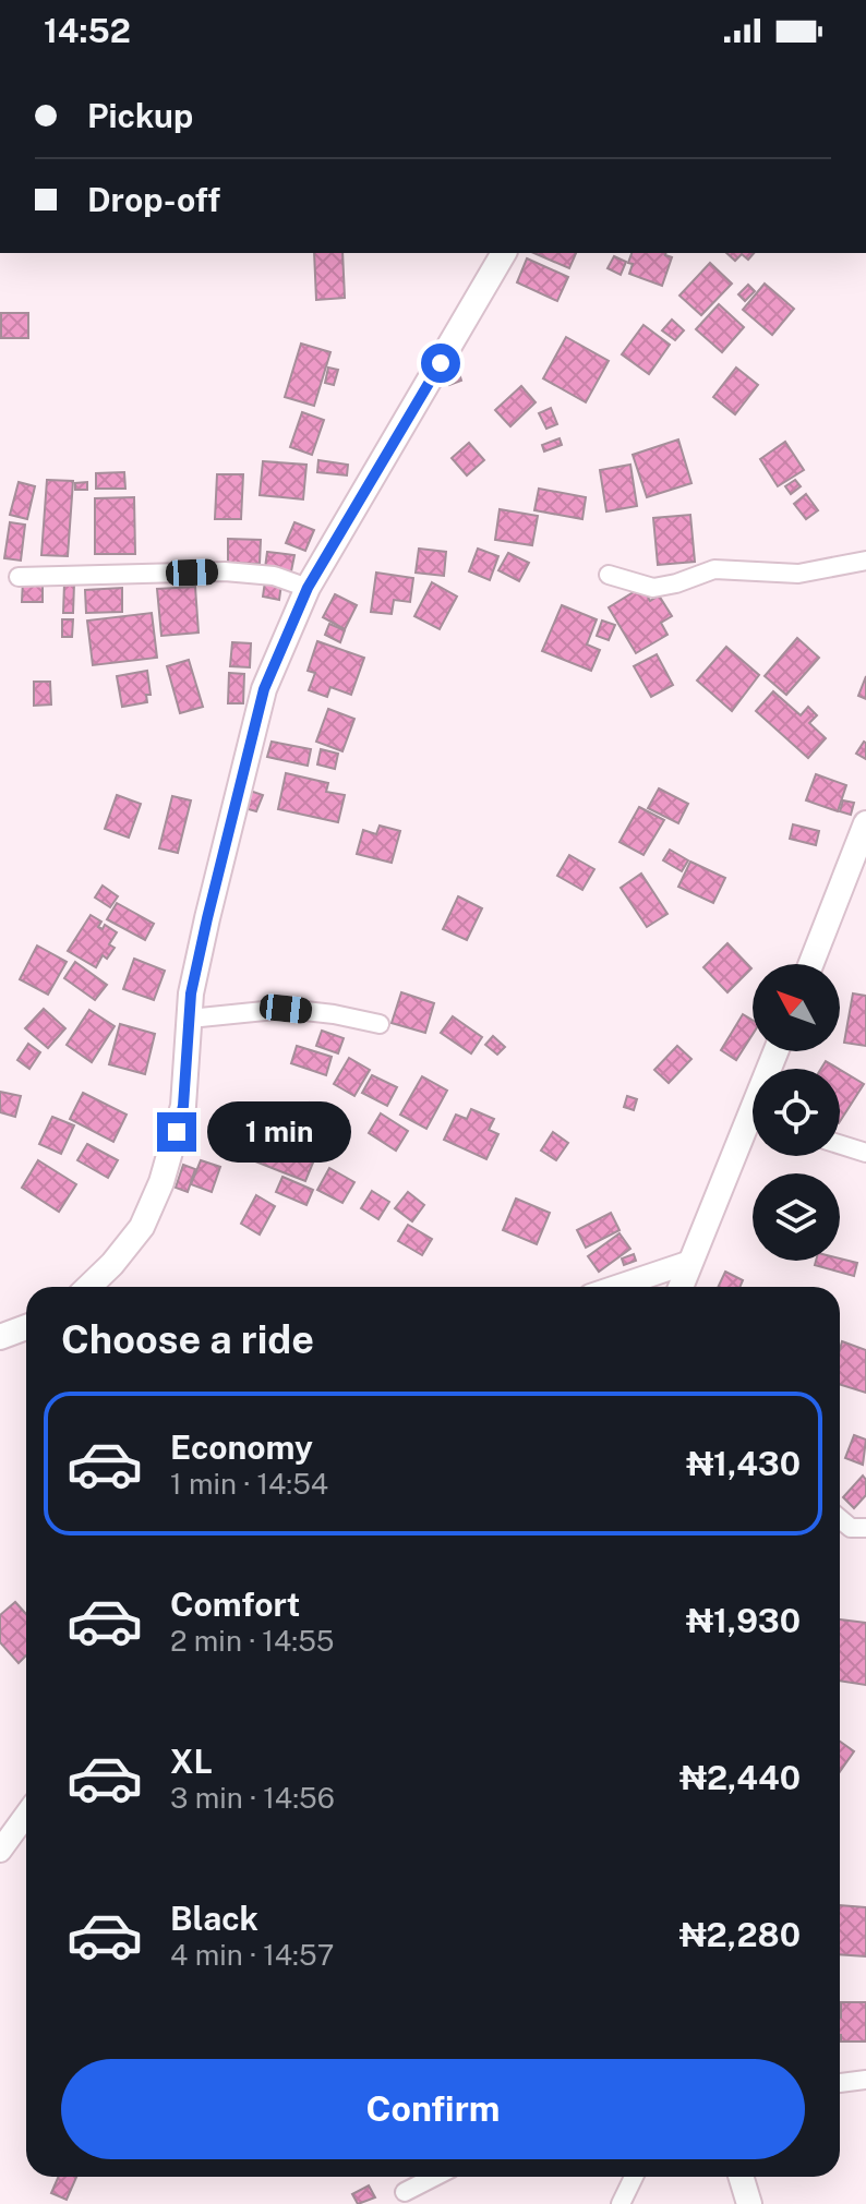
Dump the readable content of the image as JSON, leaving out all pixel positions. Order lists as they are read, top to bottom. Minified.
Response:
{"north":"top left","page":{"status":"14:52","banner":["Pickup","Drop-off"],"bubble":"1 min","heading":"Choose a ride","list":[{"name":"Economy","note":"1 min · 14:54","value":"₦1,430"},{"name":"Comfort","note":"2 min · 14:55","value":"₦1,930"},{"name":"XL","note":"3 min · 14:56","value":"₦2,440"},{"name":"Black","note":"4 min · 14:57","value":"₦2,280"}],"buttons":"Confirm"}}
